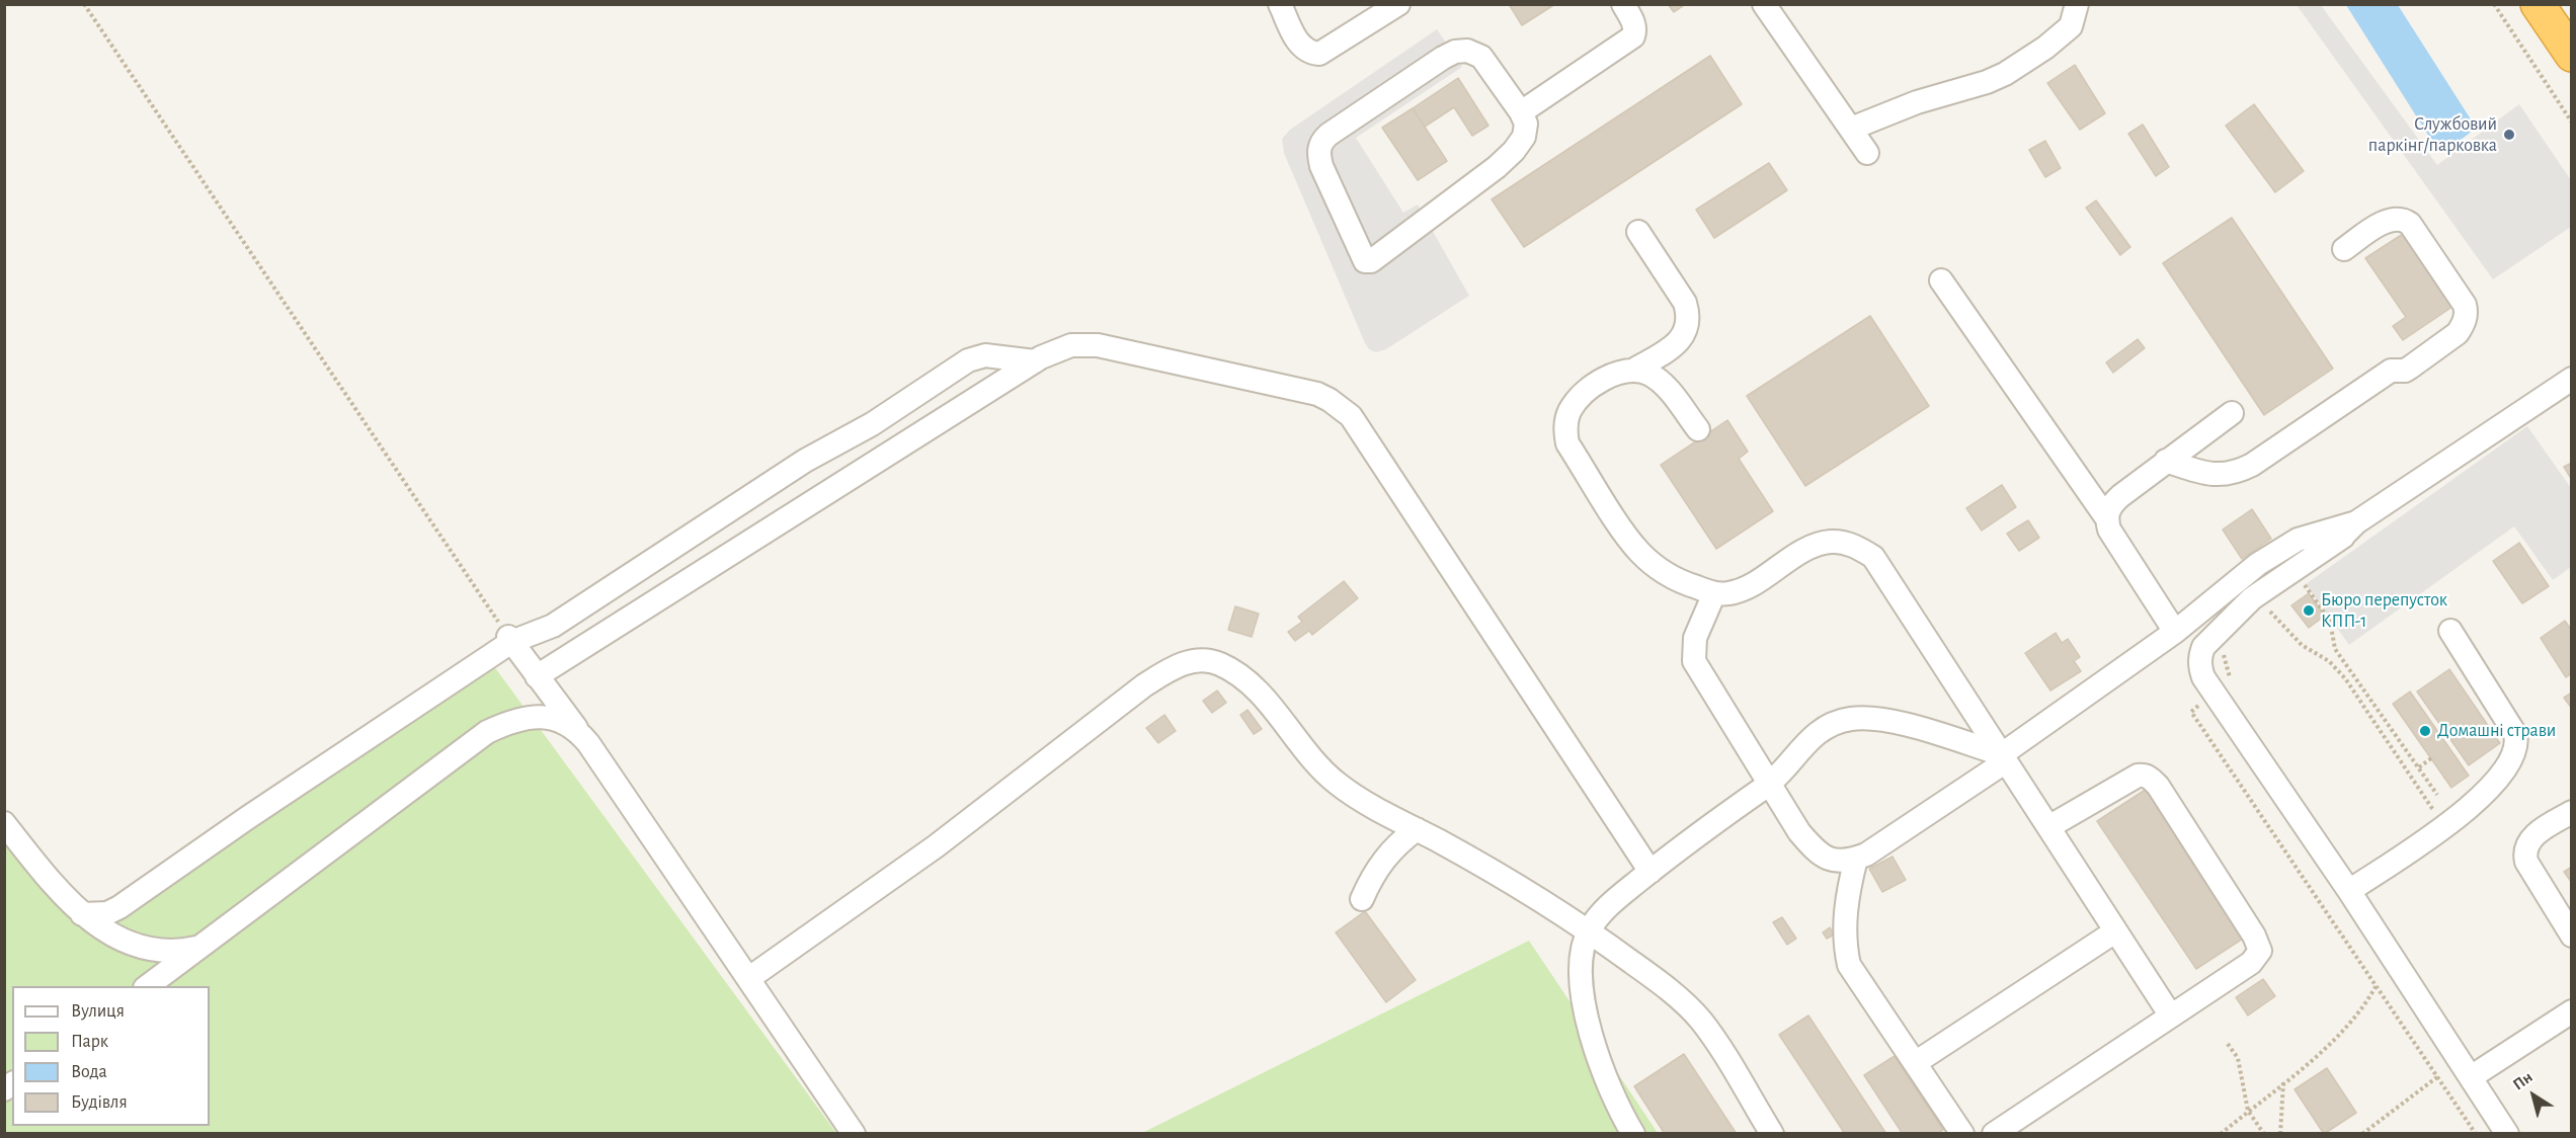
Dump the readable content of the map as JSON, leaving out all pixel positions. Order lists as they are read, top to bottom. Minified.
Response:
{"places":["Службовий паркінг/парковка","Бюро перепусток КПП-1","Домашні страви"],"legend":["Вулиця","Парк","Вода","Будівля"],"north":"top left"}
